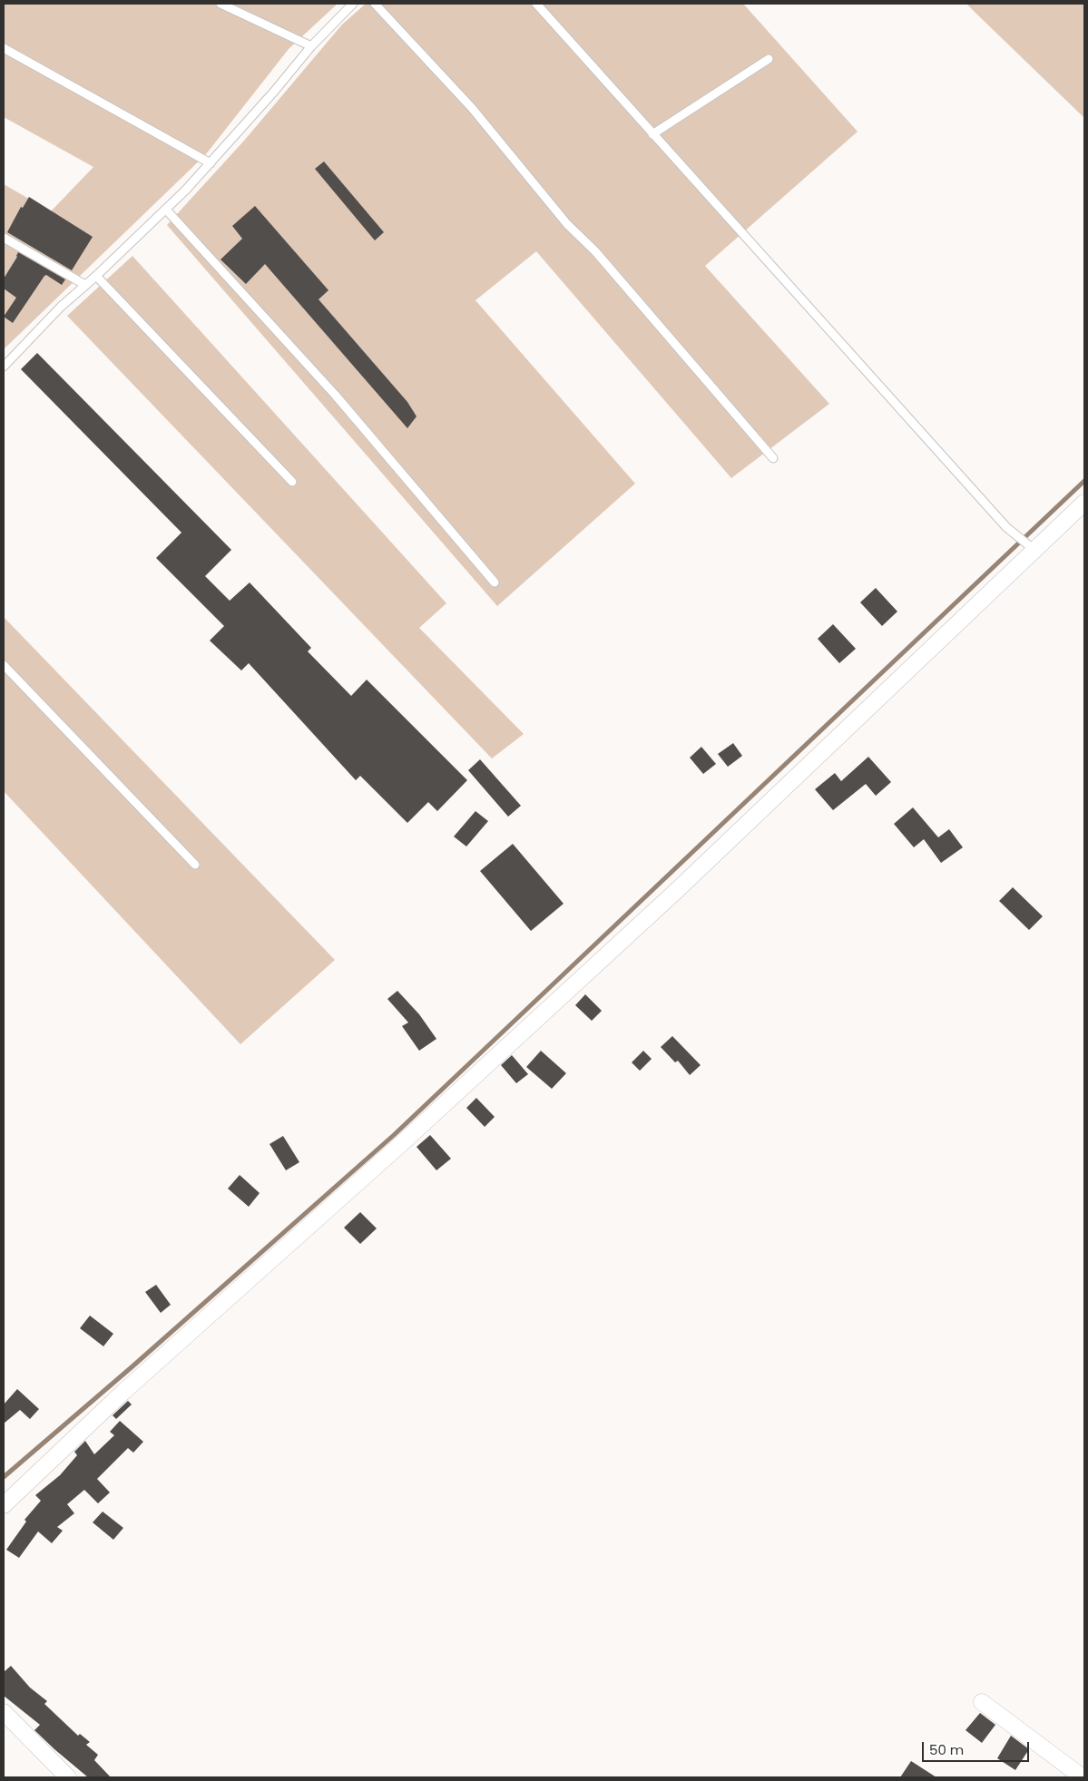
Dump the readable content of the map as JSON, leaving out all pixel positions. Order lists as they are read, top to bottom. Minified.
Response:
{"scale_bar":"50 m"}
